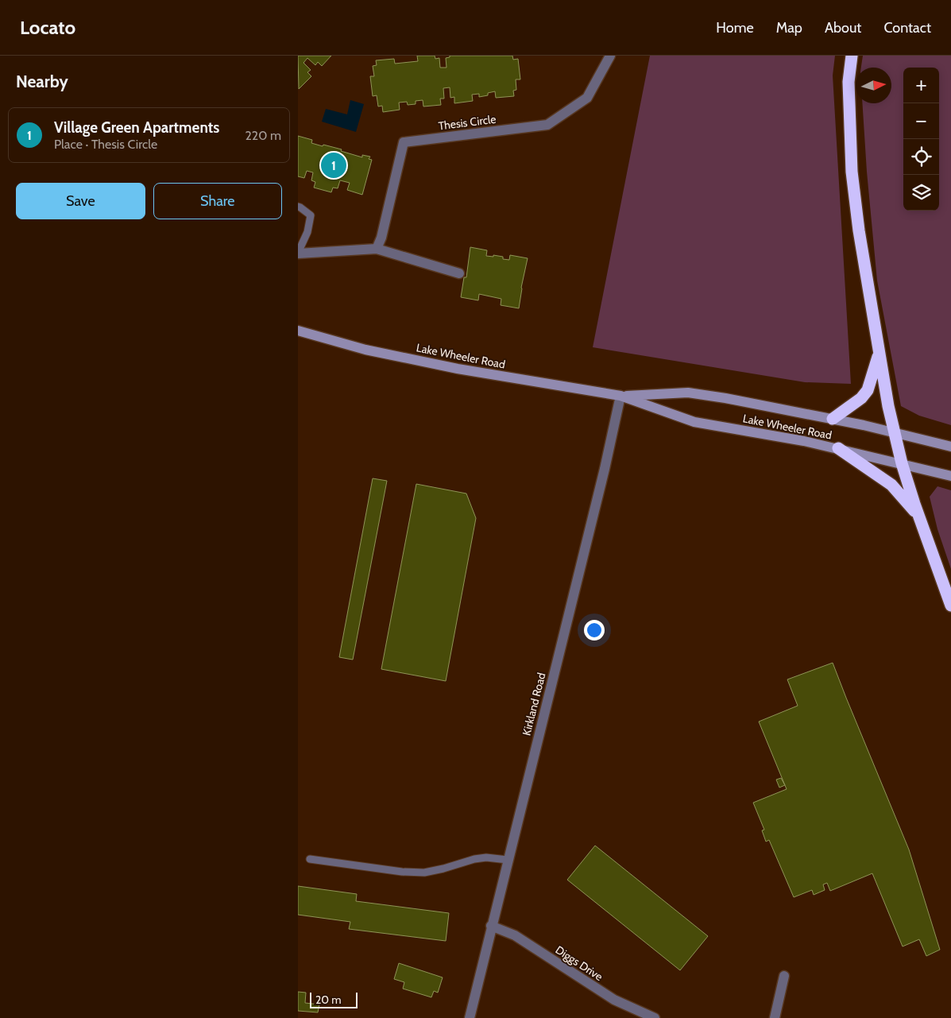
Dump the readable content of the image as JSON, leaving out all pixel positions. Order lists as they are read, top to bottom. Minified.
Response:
{"streets":{"main road":["Lake Wheeler Road"],"street":["Thesis Circle","Kirkland Road","Diggs Drive"]},"crossings":[["Lake Wheeler Road","Kirkland Road"],["Kirkland Road","Diggs Drive"]],"scale_bar":"20 m","north":"right","page":{"header":"Locato","nav":["Home","Map","About","Contact"],"heading":"Nearby","map_buttons":["+","−"],"list":[{"mark":"1","name":"Village Green Apartments","note":"Place · Thesis Circle","value":"220 m"}],"pins":"1","buttons":["Save","Share"],"scale":"20 m"}}
